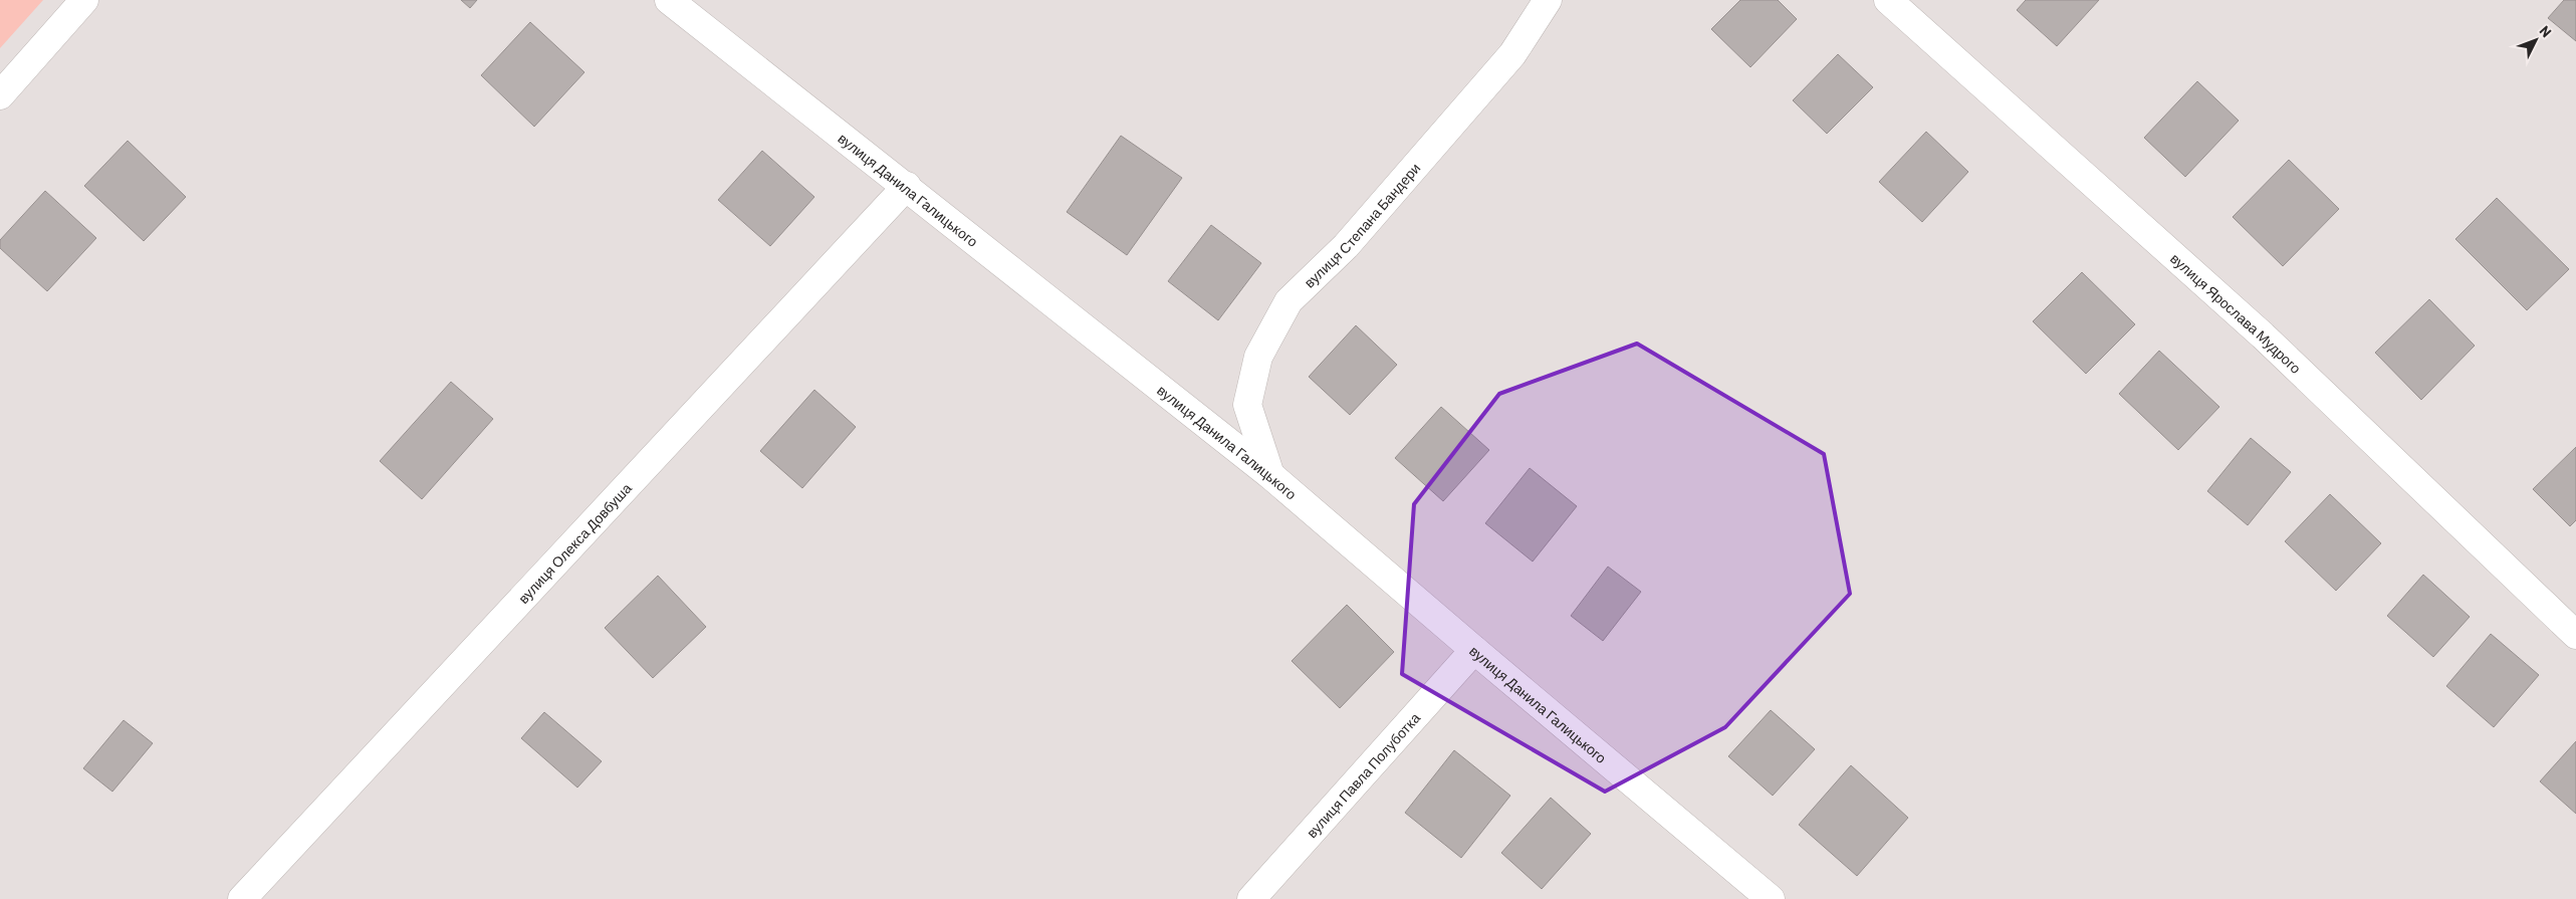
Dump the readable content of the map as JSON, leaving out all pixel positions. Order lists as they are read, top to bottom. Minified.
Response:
{"streets":{"street":["вулиця Данила Галицького","вулиця Степана Бандери","вулиця Ярослава Мудрого","вулиця Олекса Довбуша","вулиця Павла Полуботка"]},"crossings":[["вулиця Данила Галицького","вулиця Степана Бандери"],["вулиця Данила Галицького","вулиця Олекса Довбуша"],["вулиця Данила Галицького","вулиця Павла Полуботка"]],"north":"top right"}
